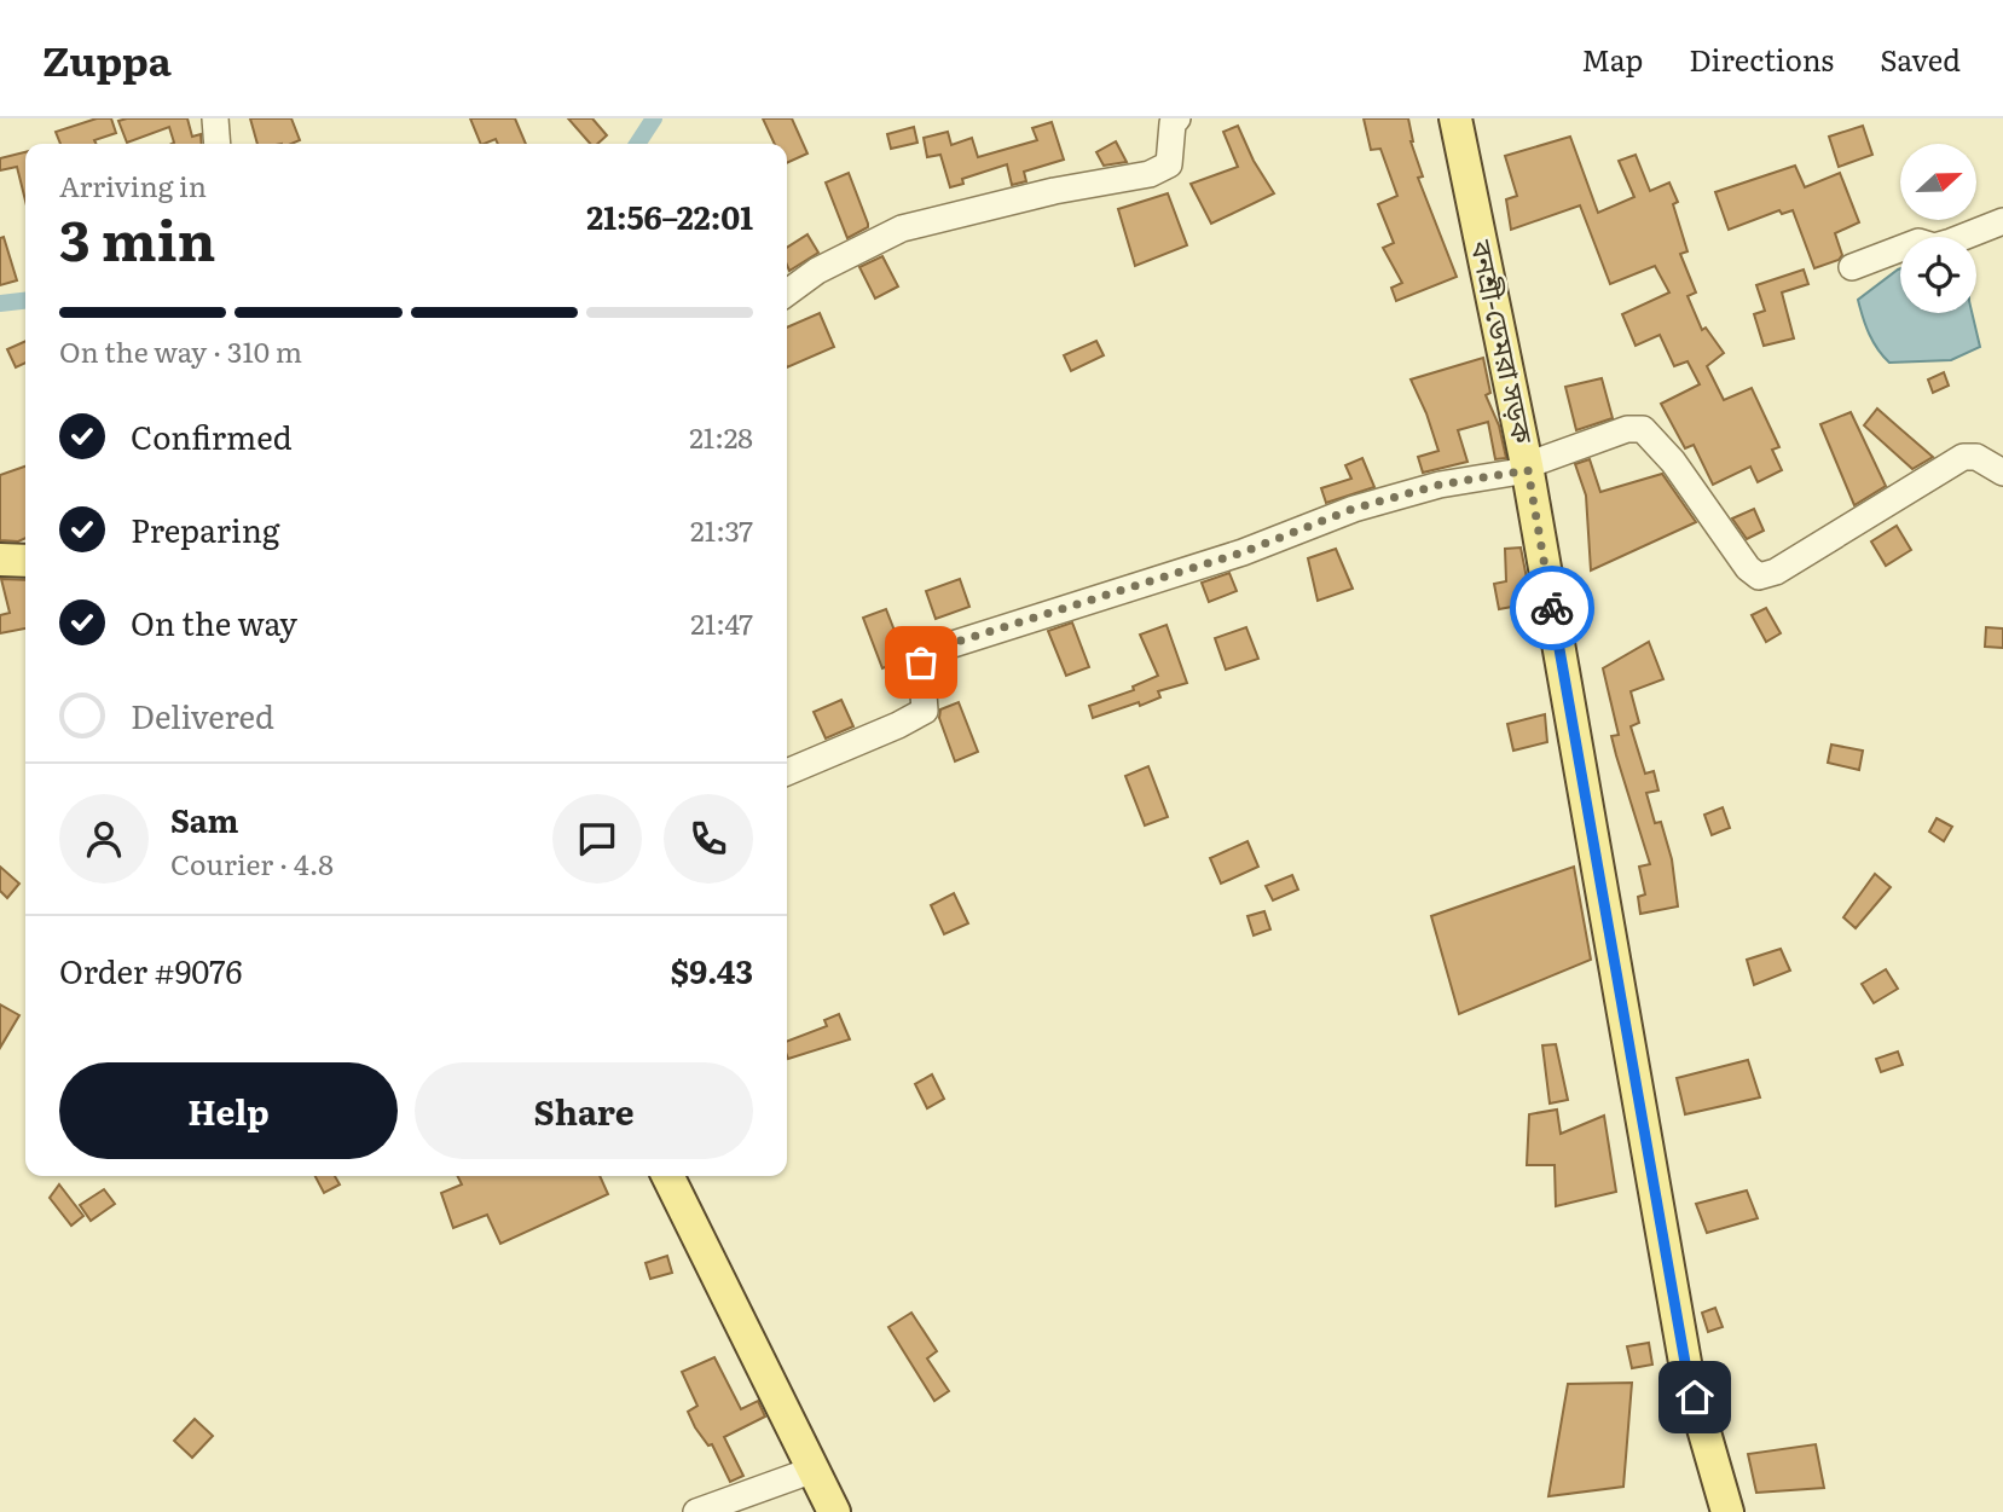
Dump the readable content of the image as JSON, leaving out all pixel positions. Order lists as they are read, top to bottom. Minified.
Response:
{"streets":{"main road":["বনশ্রী-ডেমরা সড়ক"]},"north":"right","page":{"header":"Zuppa","nav":["Map","Directions","Saved"],"heading":["3 min","Arriving in","21:56–22:01"],"panel":["Sam","Courier · 4.8","Order #9076","$9.43"],"bar":"On the way · 310 m","list":[["Confirmed","21:28"],["Preparing","21:37"],["On the way","21:47"],"Delivered"],"buttons":["Help","Share"]}}
